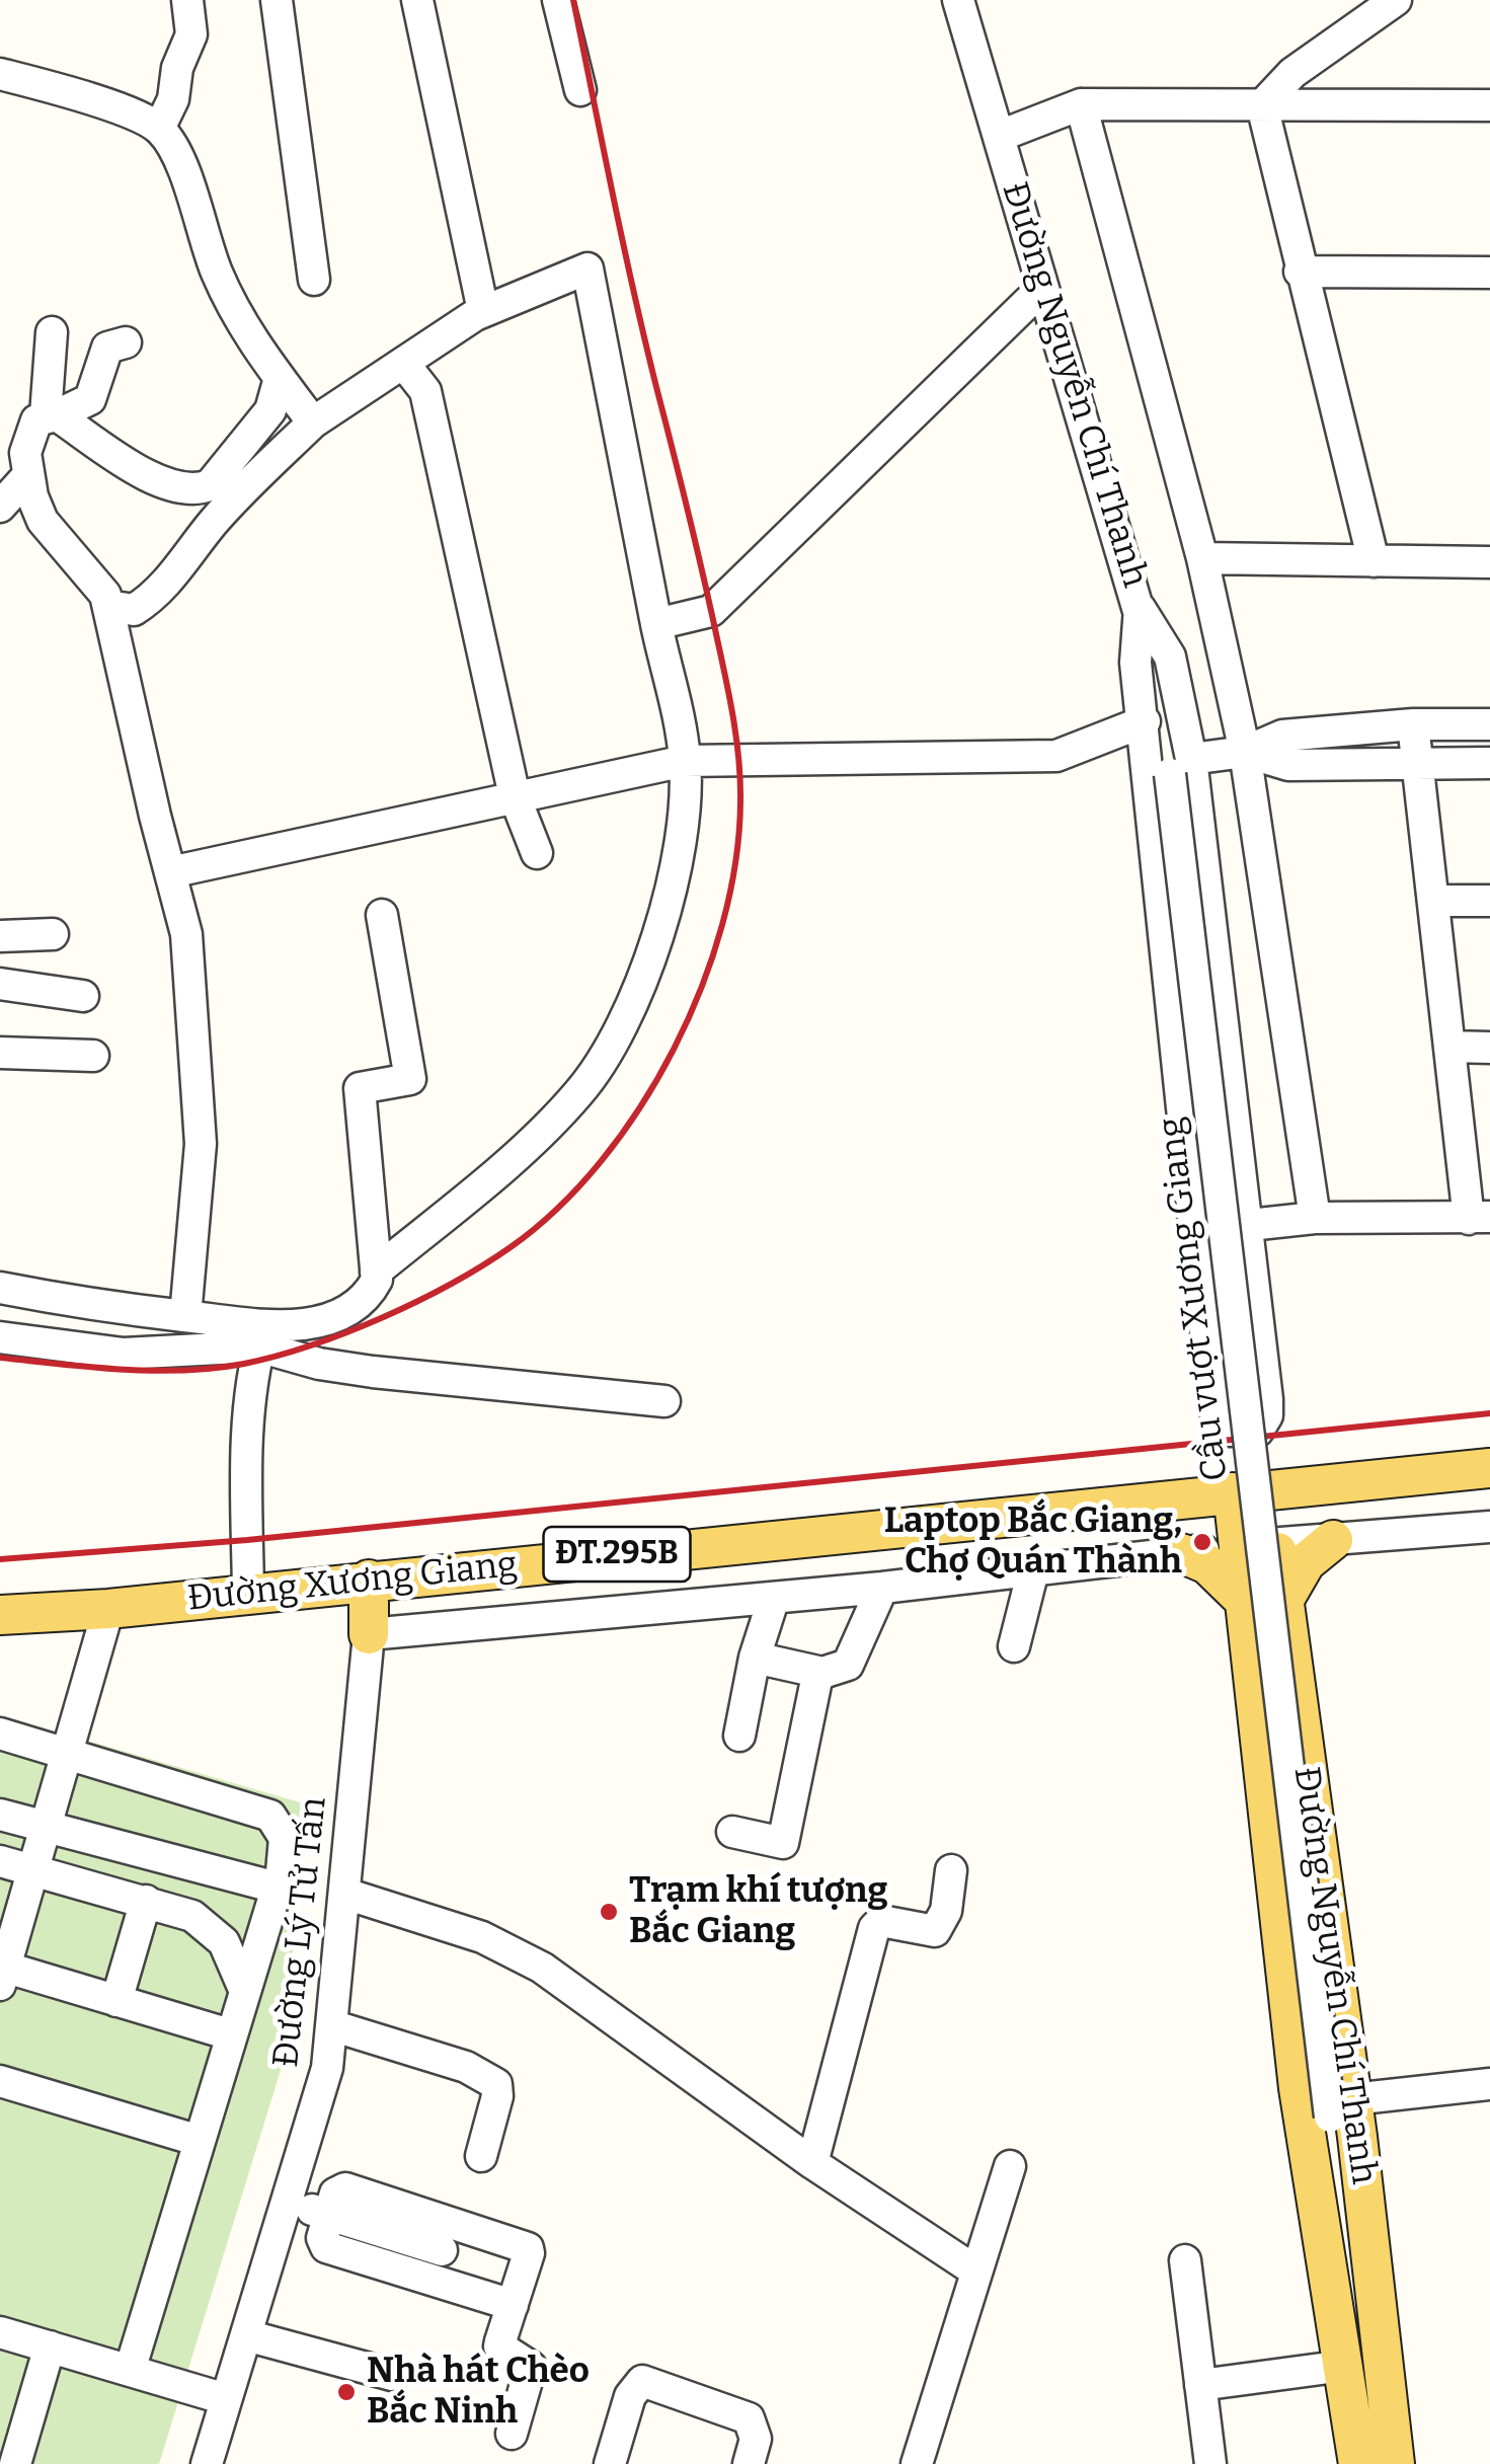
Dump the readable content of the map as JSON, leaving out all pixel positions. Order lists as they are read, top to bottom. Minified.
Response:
{"streets":{"main road":["Đường Nguyễn Chí Thanh","ĐT.295B","Đường Xương Giang"],"street":["Cầu vượt Xương Giang","Đường Lý Tử Tấn"]},"crossings":[["Đường Nguyễn Chí Thanh","Cầu vượt Xương Giang"],["Đường Nguyễn Chí Thanh","Đường Xương Giang"],["Đường Xương Giang","Đường Lý Tử Tấn"]],"places":["Laptop Bắc Giang, Chợ Quán Thành","Trạm khí tượng Bắc Giang","Nhà hát Chèo Bắc Ninh"]}
